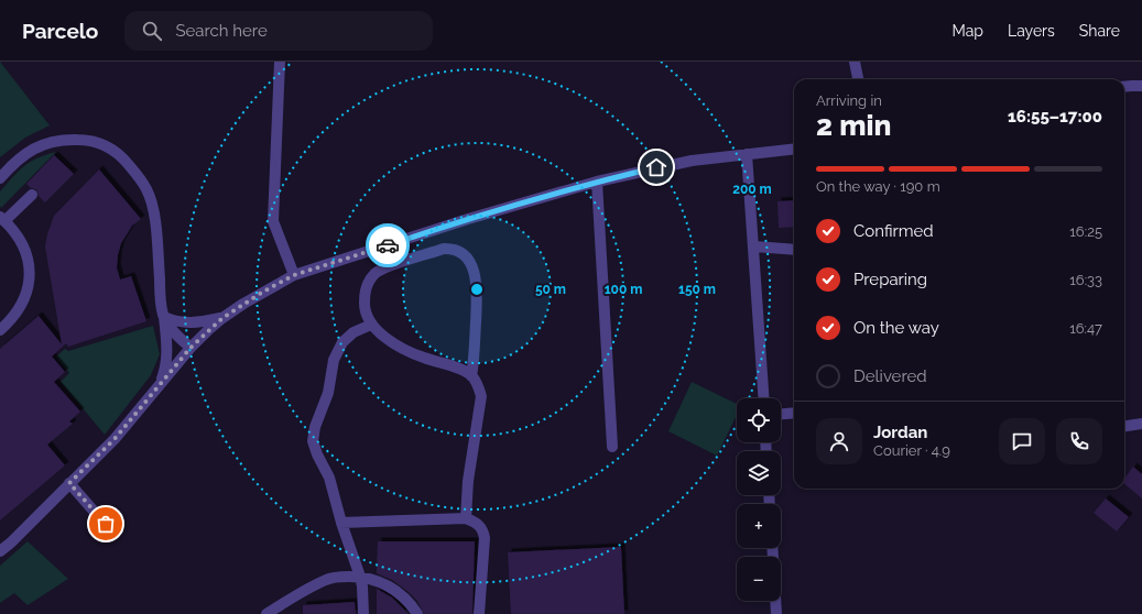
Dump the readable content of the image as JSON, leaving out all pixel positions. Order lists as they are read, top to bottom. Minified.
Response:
{"page":{"header":"Parcelo","search":"Search here","nav":["Map","Layers","Share"],"heading":["2 min","Arriving in","16:55–17:00"],"panel":["Jordan","Courier · 4.9"],"bar":"On the way · 190 m","list":[["Confirmed","16:25"],["Preparing","16:33"],["On the way","16:47"],"Delivered"],"map_buttons":["+","−"]},"rings":["200 m","50 m","100 m","150 m"]}
